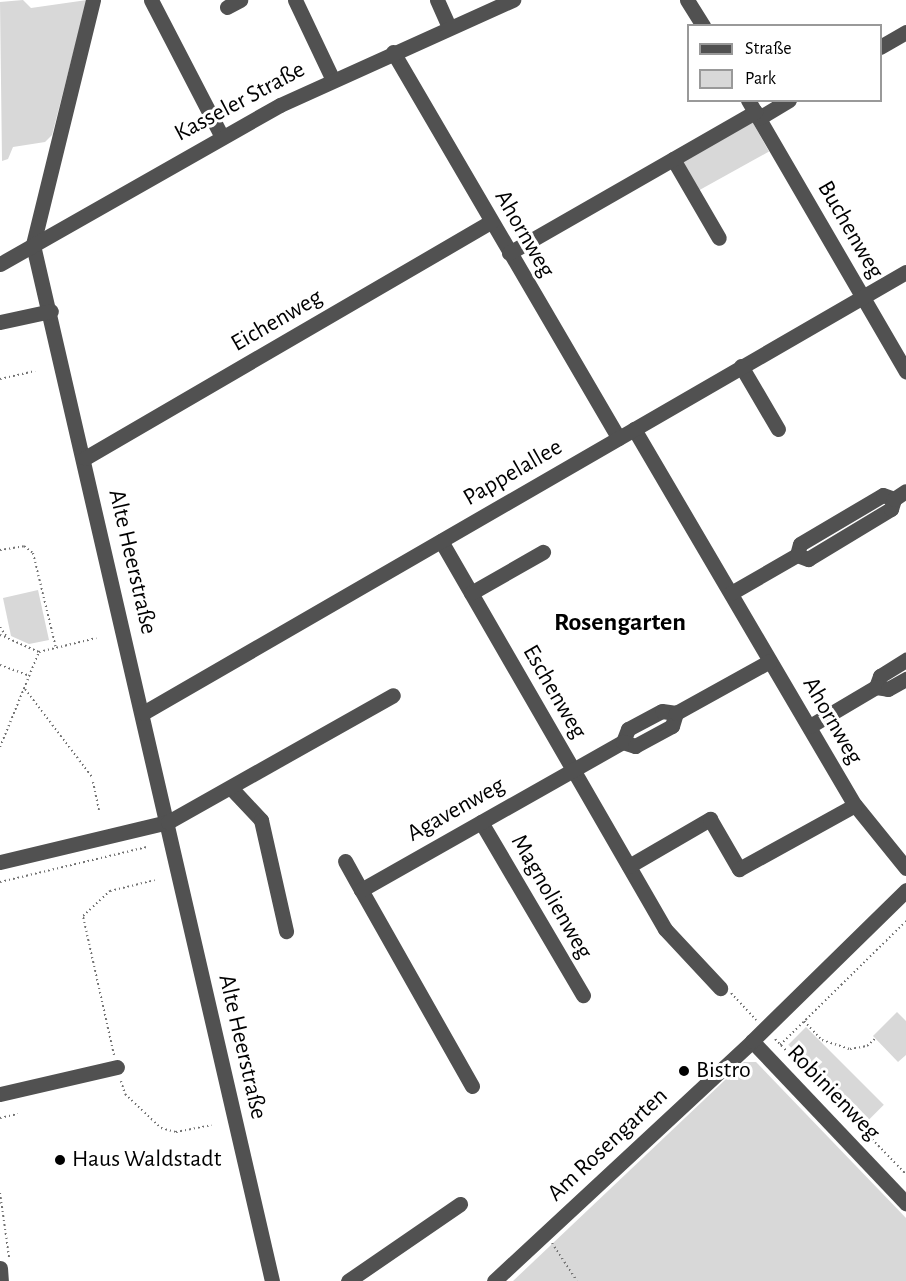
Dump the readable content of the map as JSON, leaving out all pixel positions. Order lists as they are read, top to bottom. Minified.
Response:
{"streets":{"street":["Kasseler Straße","Buchenweg","Ahornweg","Eichenweg","Pappelallee","Alte Heerstraße","Eschenweg","Agavenweg","Magnolienweg","Robinienweg","Am Rosengarten"]},"crossings":[["Kasseler Straße","Ahornweg"],["Kasseler Straße","Alte Heerstraße"],["Buchenweg","Pappelallee"],["Ahornweg","Eichenweg"],["Ahornweg","Pappelallee"],["Eichenweg","Alte Heerstraße"],["Pappelallee","Alte Heerstraße"],["Pappelallee","Eschenweg"],["Eschenweg","Agavenweg"],["Agavenweg","Magnolienweg"],["Robinienweg","Am Rosengarten"]],"districts":["Rosengarten"],"places":["Bistro","Haus Waldstadt"],"legend":["Straße","Park"]}
